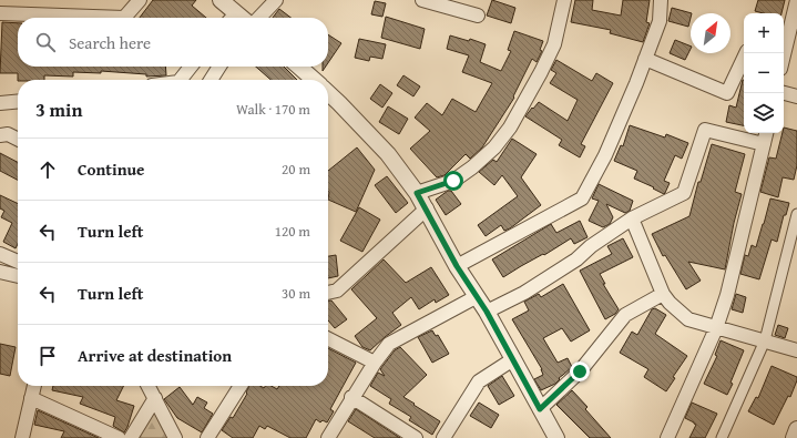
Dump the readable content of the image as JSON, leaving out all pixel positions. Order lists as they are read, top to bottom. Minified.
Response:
{"north":"top right","page":{"map_buttons":["+","−"],"search":"Search here","heading":["3 min","Walk · 170 m"],"list":[["Continue","20 m"],["Turn left","120 m"],["Turn left","30 m"],"Arrive at destination"]}}
